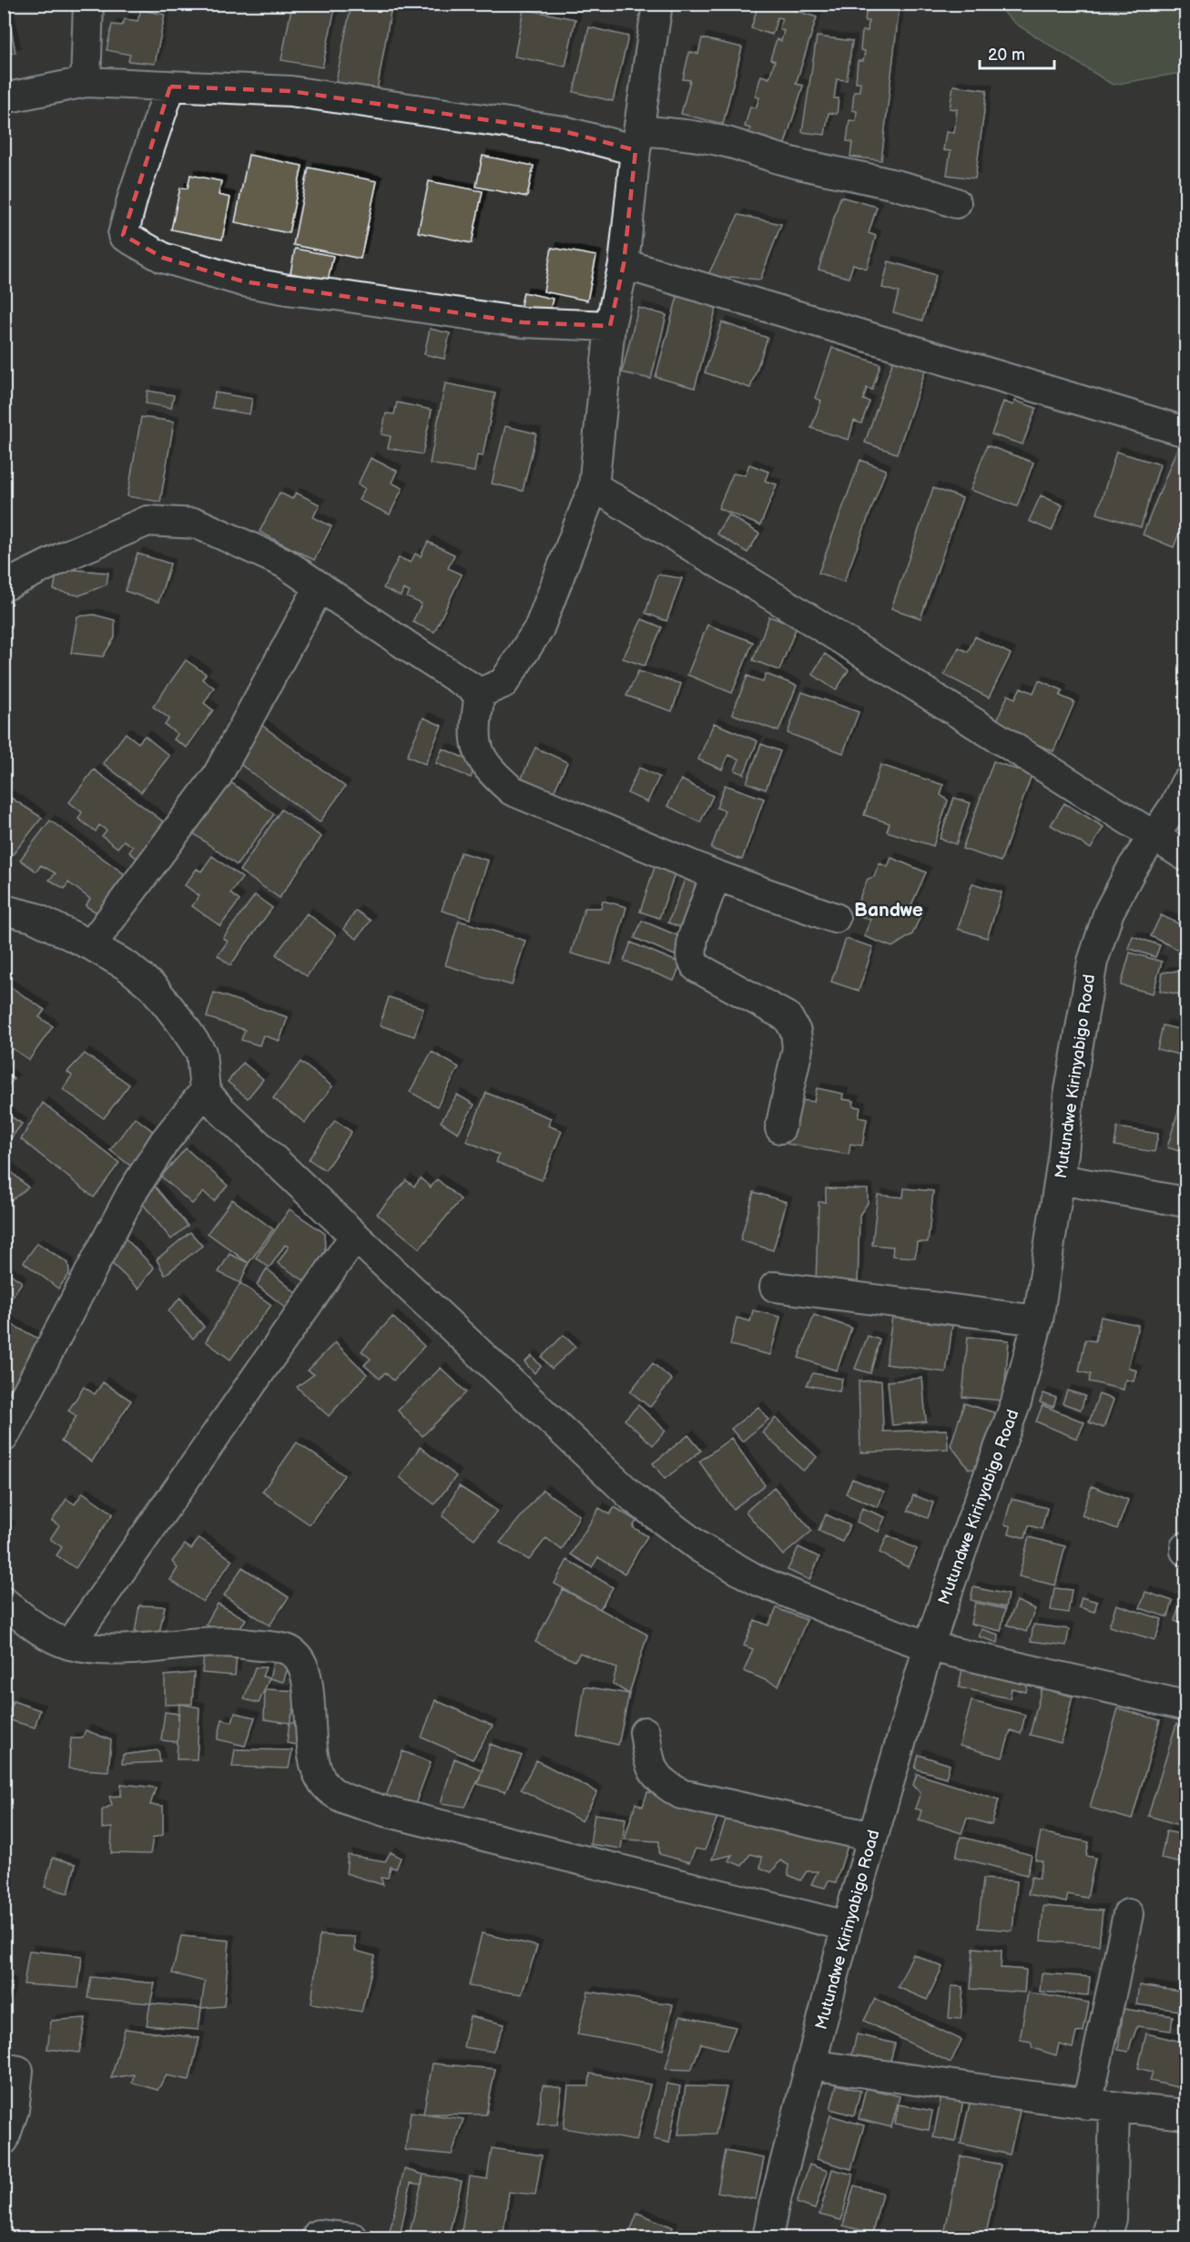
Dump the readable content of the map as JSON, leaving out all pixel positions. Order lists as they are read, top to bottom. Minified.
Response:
{"streets":{"street":["Mutundwe Kirinyabigo Road"]},"districts":["Bandwe"],"scale_bar":"20 m"}
